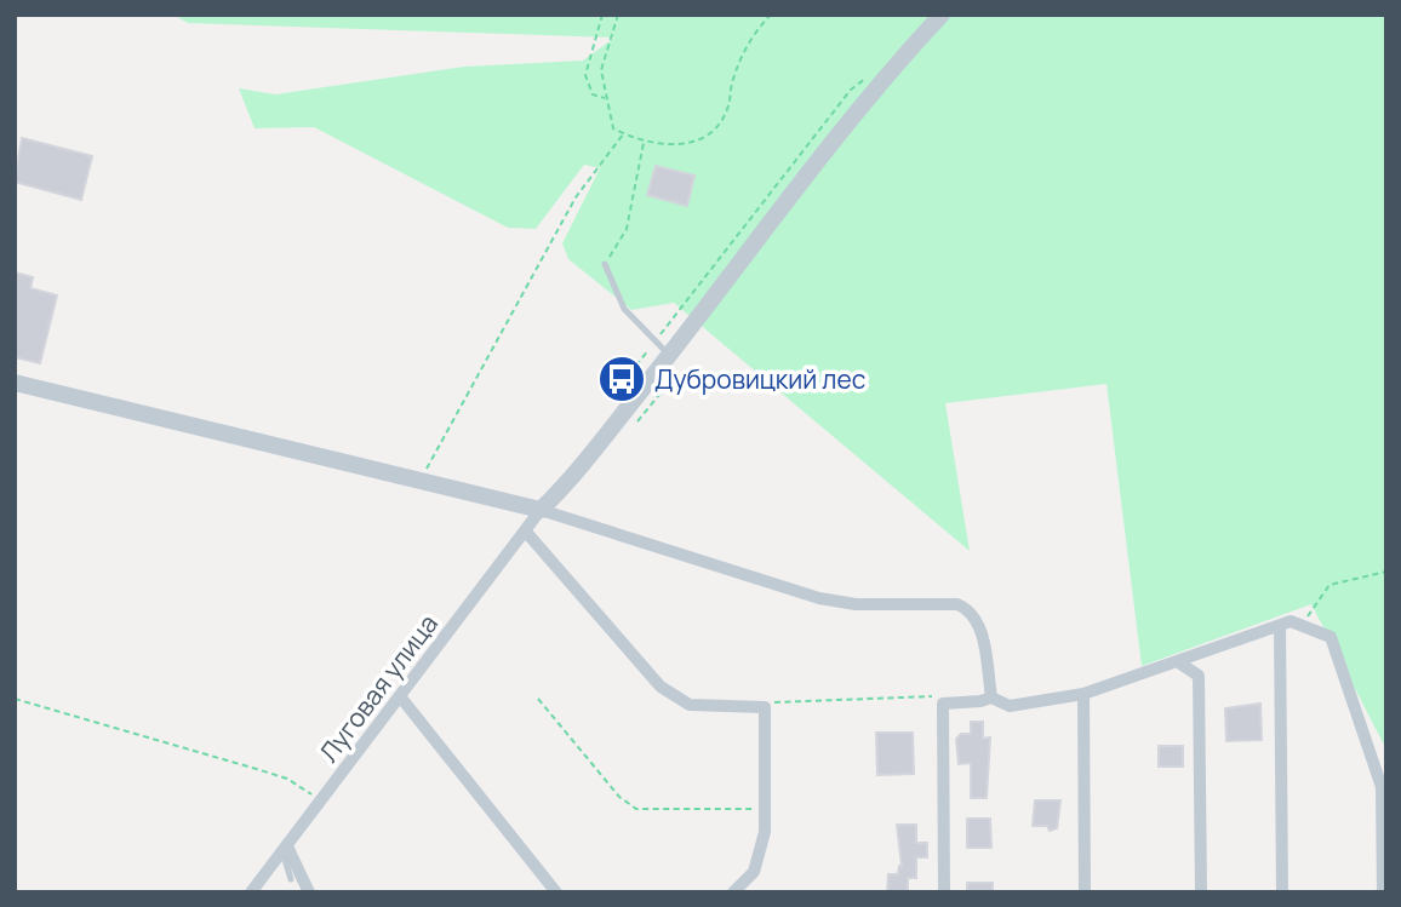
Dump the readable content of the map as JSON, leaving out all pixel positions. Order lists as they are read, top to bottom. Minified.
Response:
{"streets":{"street":["Луговая улица"]},"places":{"bus stop":["Дубровицкий лес"]}}
